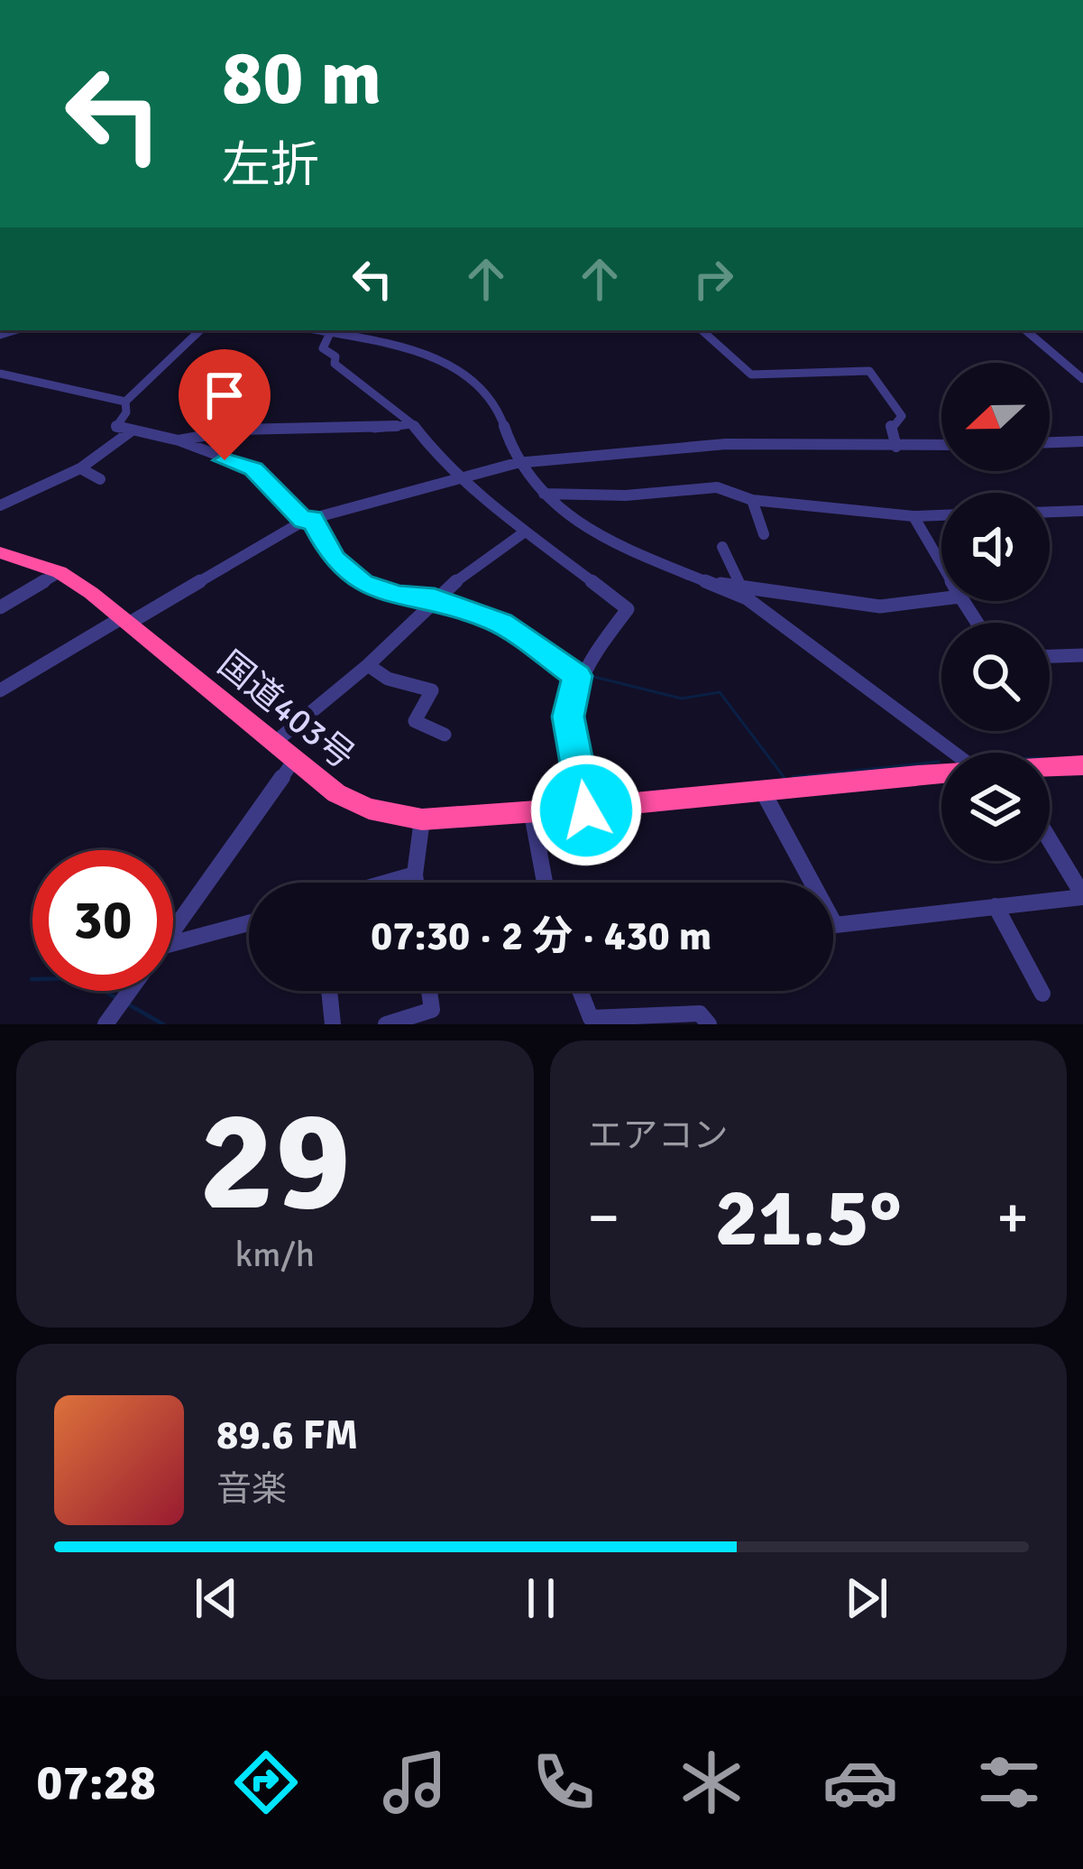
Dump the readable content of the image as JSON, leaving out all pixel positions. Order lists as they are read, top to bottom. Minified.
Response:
{"streets":{"highway":["国道403号"]},"north":"left","page":{"turn":["80 m","左折"],"limit":"30","trip":"07:30 · 2 分 · 430 m","tile":[["29","km/h"],"エアコン"],"heat":["−","21.5°","+"],"song":["89.6 FM","音楽"],"tabs":"07:28"}}
